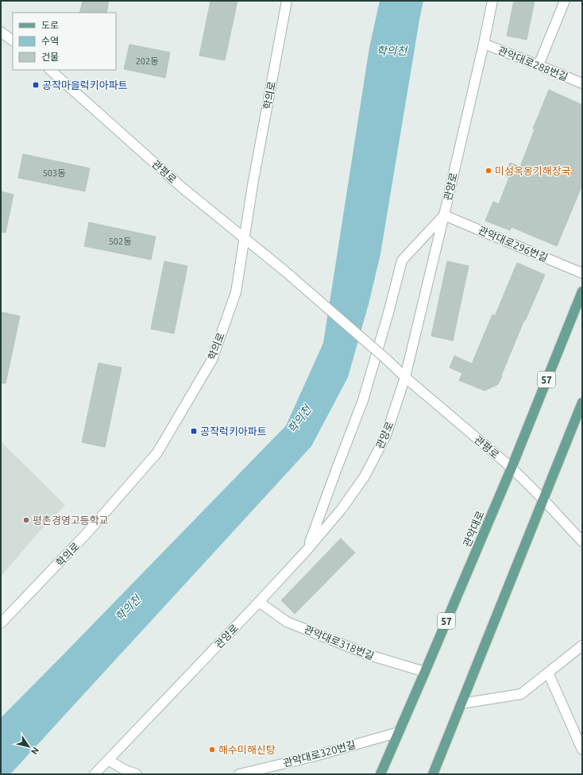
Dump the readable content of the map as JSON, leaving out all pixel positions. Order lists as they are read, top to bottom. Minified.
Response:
{"streets":{"main road":["57","관악대로"],"street":["관악대로288번길","학의로","관평로","관양로","관악대로296번길","관악대로318번길","관악대로320번길"]},"crossings":[["관악대로288번길","관양로"],["학의로","관평로"],["관평로","관양로"],["관평로","관악대로"],["관양로","관악대로296번길"],["관양로","관악대로318번길"],["관악대로","관악대로318번길"],["관악대로","관악대로320번길"]],"water":["학의천"],"places":{"transit":["공작마을럭키아파트","공작럭키아파트"],"other":["미성옥옹기해장국","평촌경영고등학교","해수미해신탕"]},"house_numbers":["202동","503동","502동"],"legend":["도로","수역","건물"],"north":"bottom right"}
